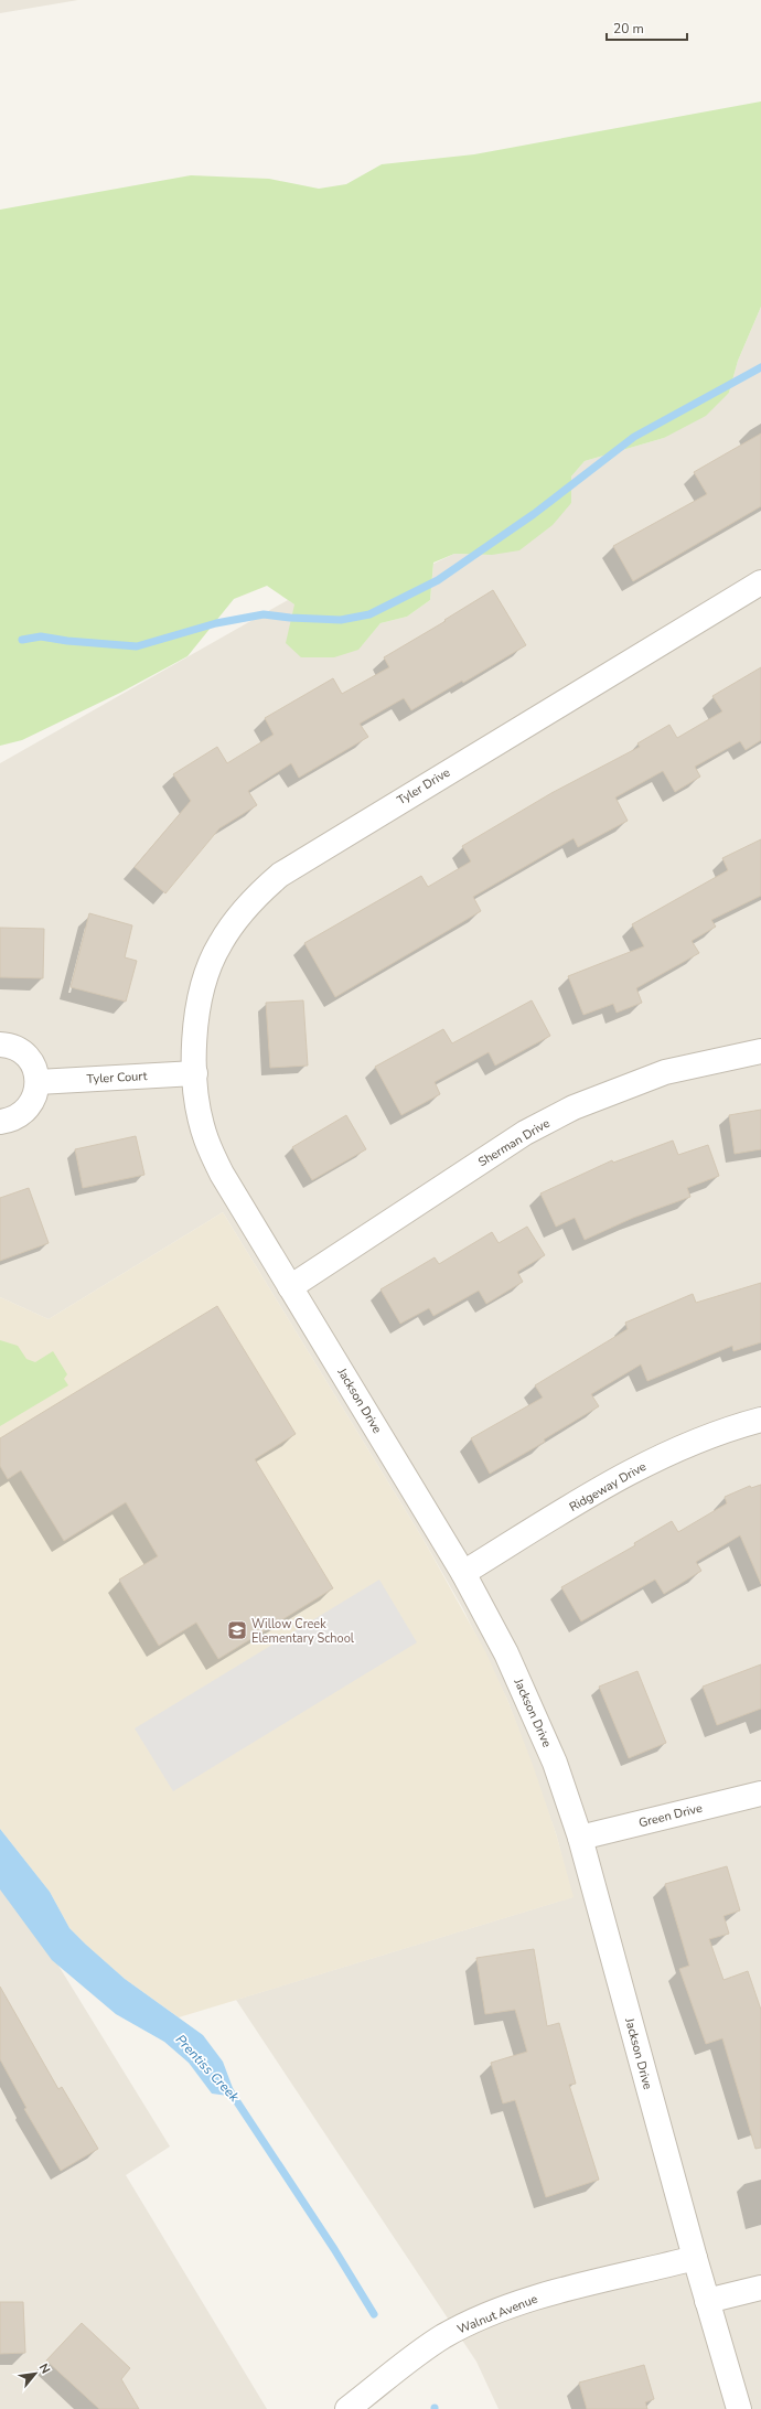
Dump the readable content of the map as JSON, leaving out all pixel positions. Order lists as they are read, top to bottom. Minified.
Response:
{"streets":{"street":["Tyler Drive","Tyler Court","Sherman Drive","Jackson Drive","Ridgeway Drive","Green Drive","Walnut Avenue"]},"crossings":[["Tyler Drive","Tyler Court"],["Tyler Drive","Jackson Drive"],["Tyler Court","Jackson Drive"],["Sherman Drive","Jackson Drive"],["Jackson Drive","Ridgeway Drive"],["Jackson Drive","Green Drive"],["Jackson Drive","Walnut Avenue"]],"water":["Prentiss Creek"],"places":{"school or university":["Willow Creek Elementary School"]},"scale_bar":"20 m","north":"top right"}
